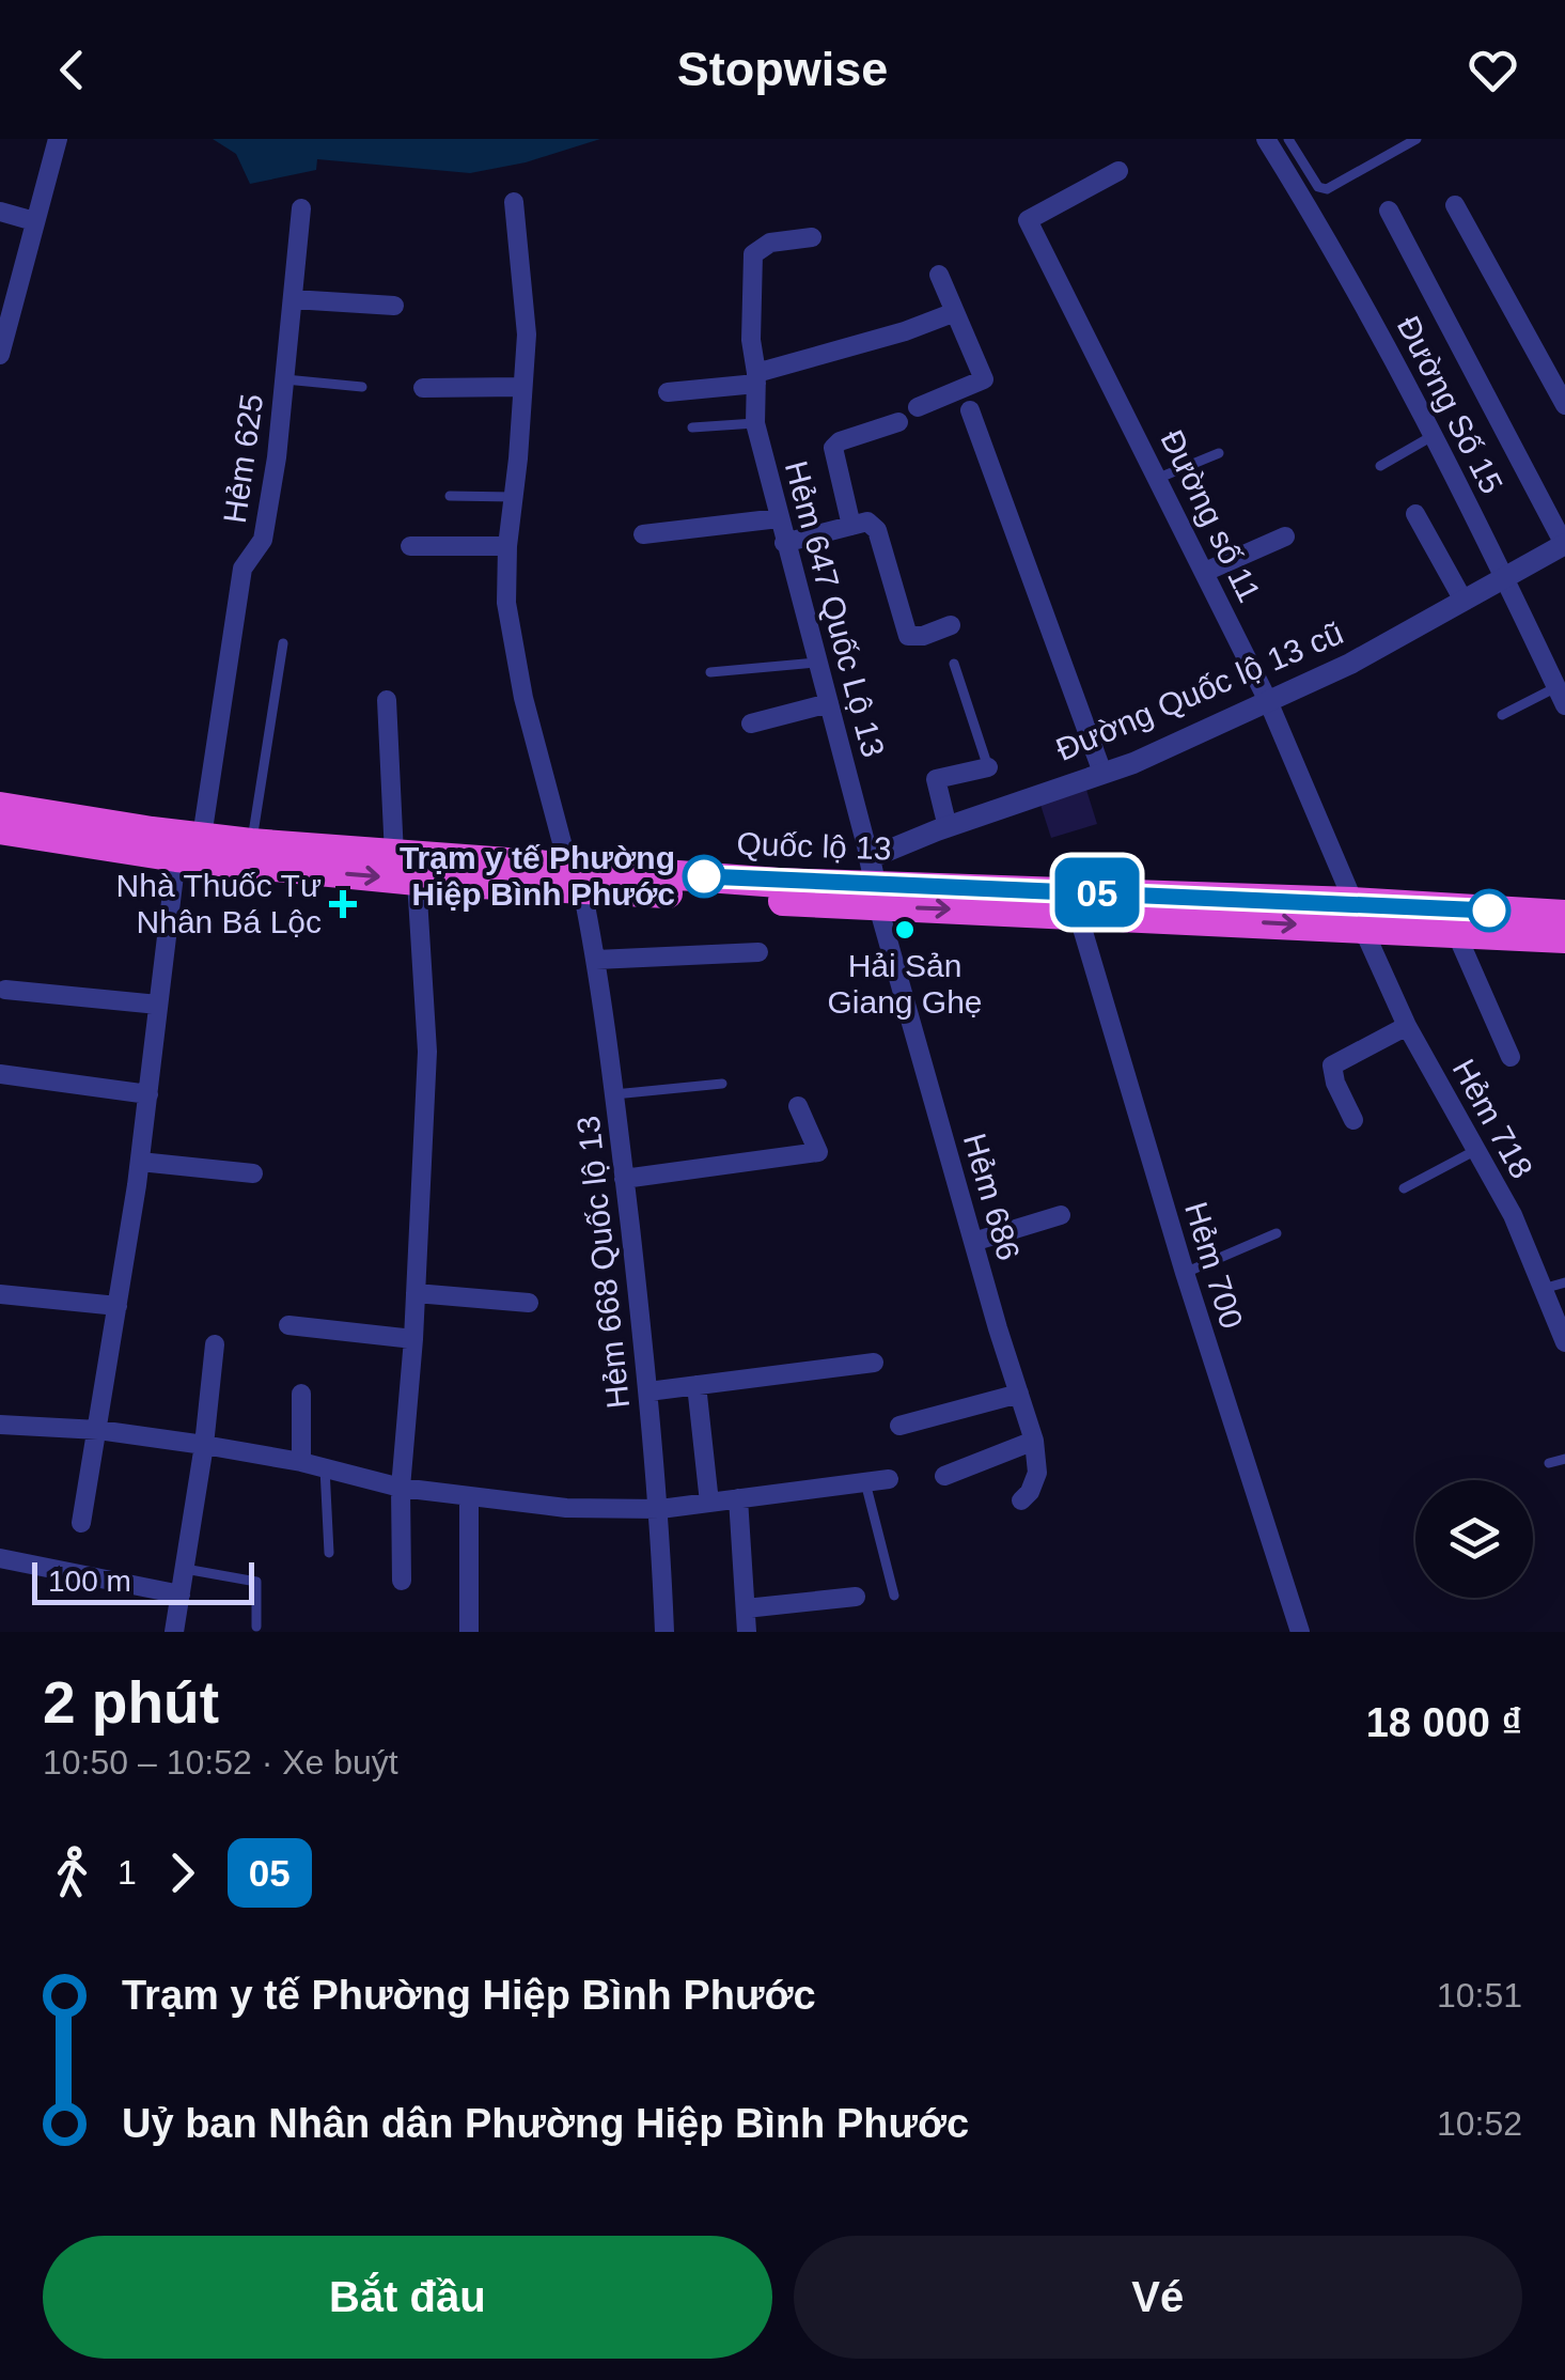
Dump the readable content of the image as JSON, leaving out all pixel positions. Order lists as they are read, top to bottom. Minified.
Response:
{"streets":{"highway":["Quốc lộ 13"],"street":["Đường Số 15","Hẻm 625","Đường số 11","Hẻm 647 Quốc Lộ 13","Đường Quốc lộ 13 cũ","Hẻm 718","Hẻm 686","Hẻm 668 Quốc lộ 13","Hẻm 700"]},"crossings":[["Đường Số 15","Đường Quốc lộ 13 cũ"],["Hẻm 625","Quốc lộ 13"],["Đường số 11","Đường Quốc lộ 13 cũ"],["Đường số 11","Quốc lộ 13"],["Đường số 11","Hẻm 718"],["Hẻm 647 Quốc Lộ 13","Đường Quốc lộ 13 cũ"],["Hẻm 647 Quốc Lộ 13","Quốc lộ 13"],["Hẻm 647 Quốc Lộ 13","Hẻm 686"],["Đường Quốc lộ 13 cũ","Quốc lộ 13"],["Đường Quốc lộ 13 cũ","Hẻm 686"],["Quốc lộ 13","Hẻm 718"],["Quốc lộ 13","Hẻm 686"],["Quốc lộ 13","Hẻm 668 Quốc lộ 13"],["Quốc lộ 13","Hẻm 700"]],"places":{"other":["Trạm y tế Phường Hiệp Bình Phước","Hải Sản Giang Ghẹ"],"health":["Nhà Thuốc Tư Nhân Bá Lộc"]},"lines":["bus line 05"],"scale_bar":"100 m","page":{"header":"Stopwise","on_map":"05","scale":"100 m","heading":["2 phút","10:50 – 10:52 · Xe buýt","18 000 ₫"],"legs":["1","05"],"list":[{"name":"Trạm y tế Phường Hiệp Bình Phước","value":"10:51"},{"name":"Uỷ ban Nhân dân Phường Hiệp Bình Phước","value":"10:52"}],"buttons":["Bắt đầu","Vé"]}}
